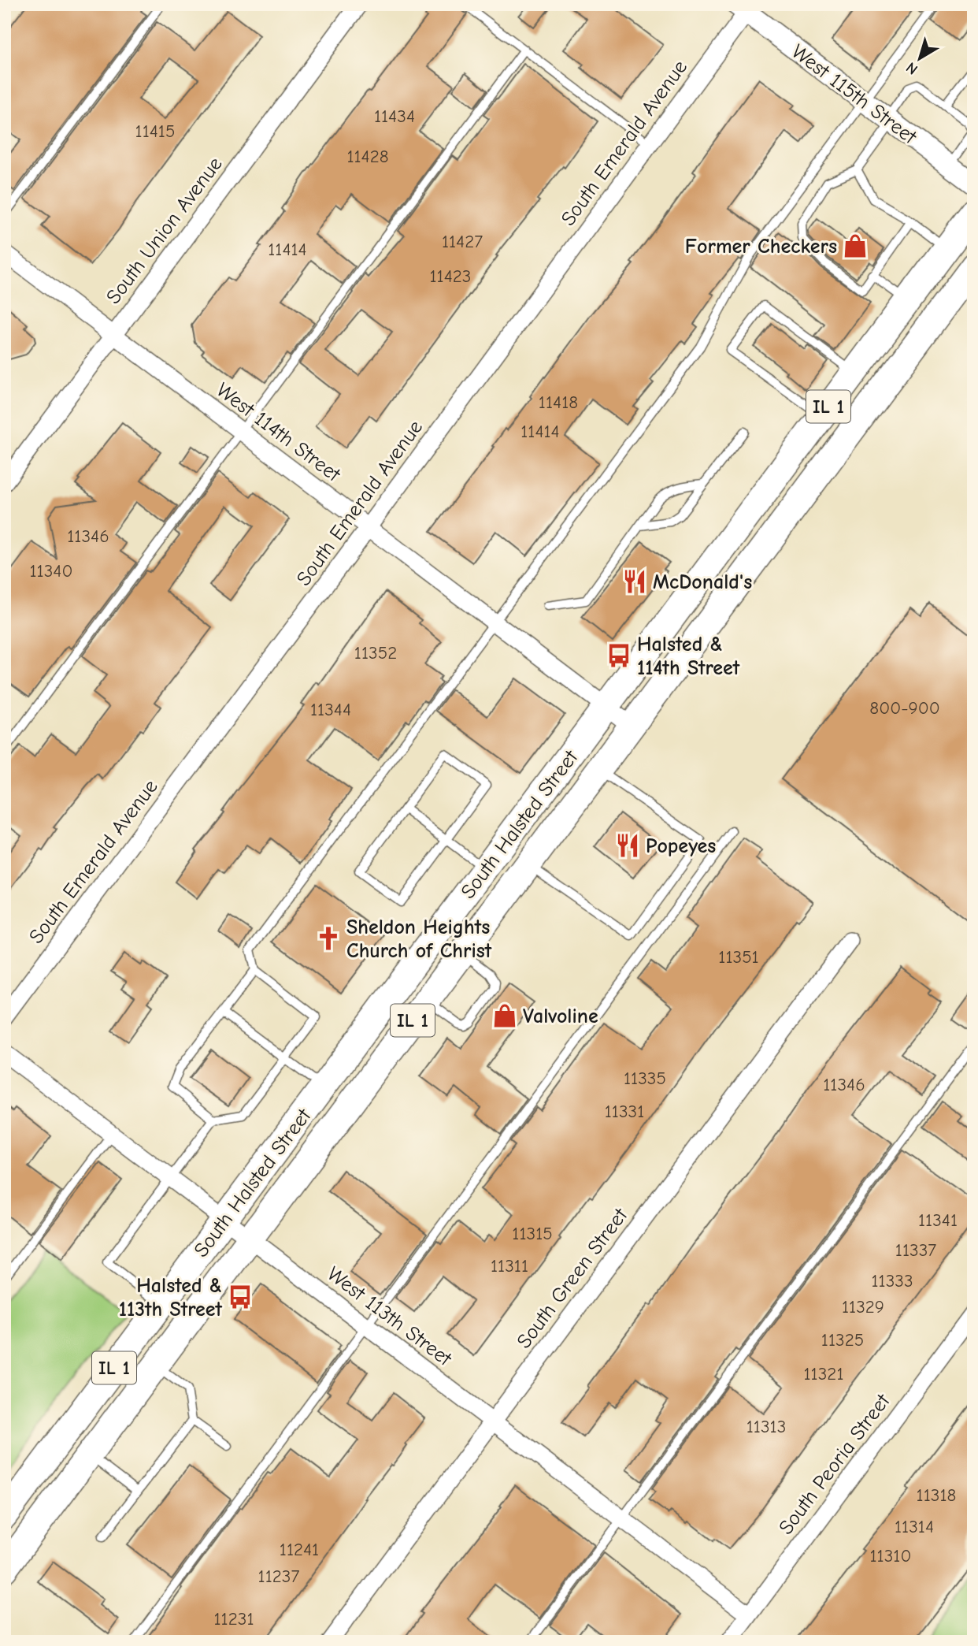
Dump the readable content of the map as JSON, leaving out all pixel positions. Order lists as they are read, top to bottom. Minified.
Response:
{"streets":{"main road":["IL 1","South Halsted Street"],"street":["West 115th Street","South Emerald Avenue","South Union Avenue","West 114th Street","South Green Street","West 113th Street","South Peoria Street"]},"crossings":[["West 115th Street","South Emerald Avenue"],["South Emerald Avenue","West 114th Street"],["South Union Avenue","West 114th Street"],["West 114th Street","South Halsted Street"],["South Halsted Street","West 113th Street"],["South Green Street","West 113th Street"],["West 113th Street","South Peoria Street"]],"places":{"shop":["Former Checkers","Valvoline"],"restaurant":["McDonald's","Popeyes"],"bus stop":["Halsted & 114th Street","Halsted & 113th Street"],"church":["Sheldon Heights Church of Christ"]},"house_numbers":["11434","11415","11428","11427","11414","11423","11418","11414","11346","11340","11352","800-900","11344","11351","11335","11346","11331","11341","11315","11337","11311","11333","11329","11325","11321","11313","11318","11314","11241","11310","11237","11231"],"north":"bottom left"}
